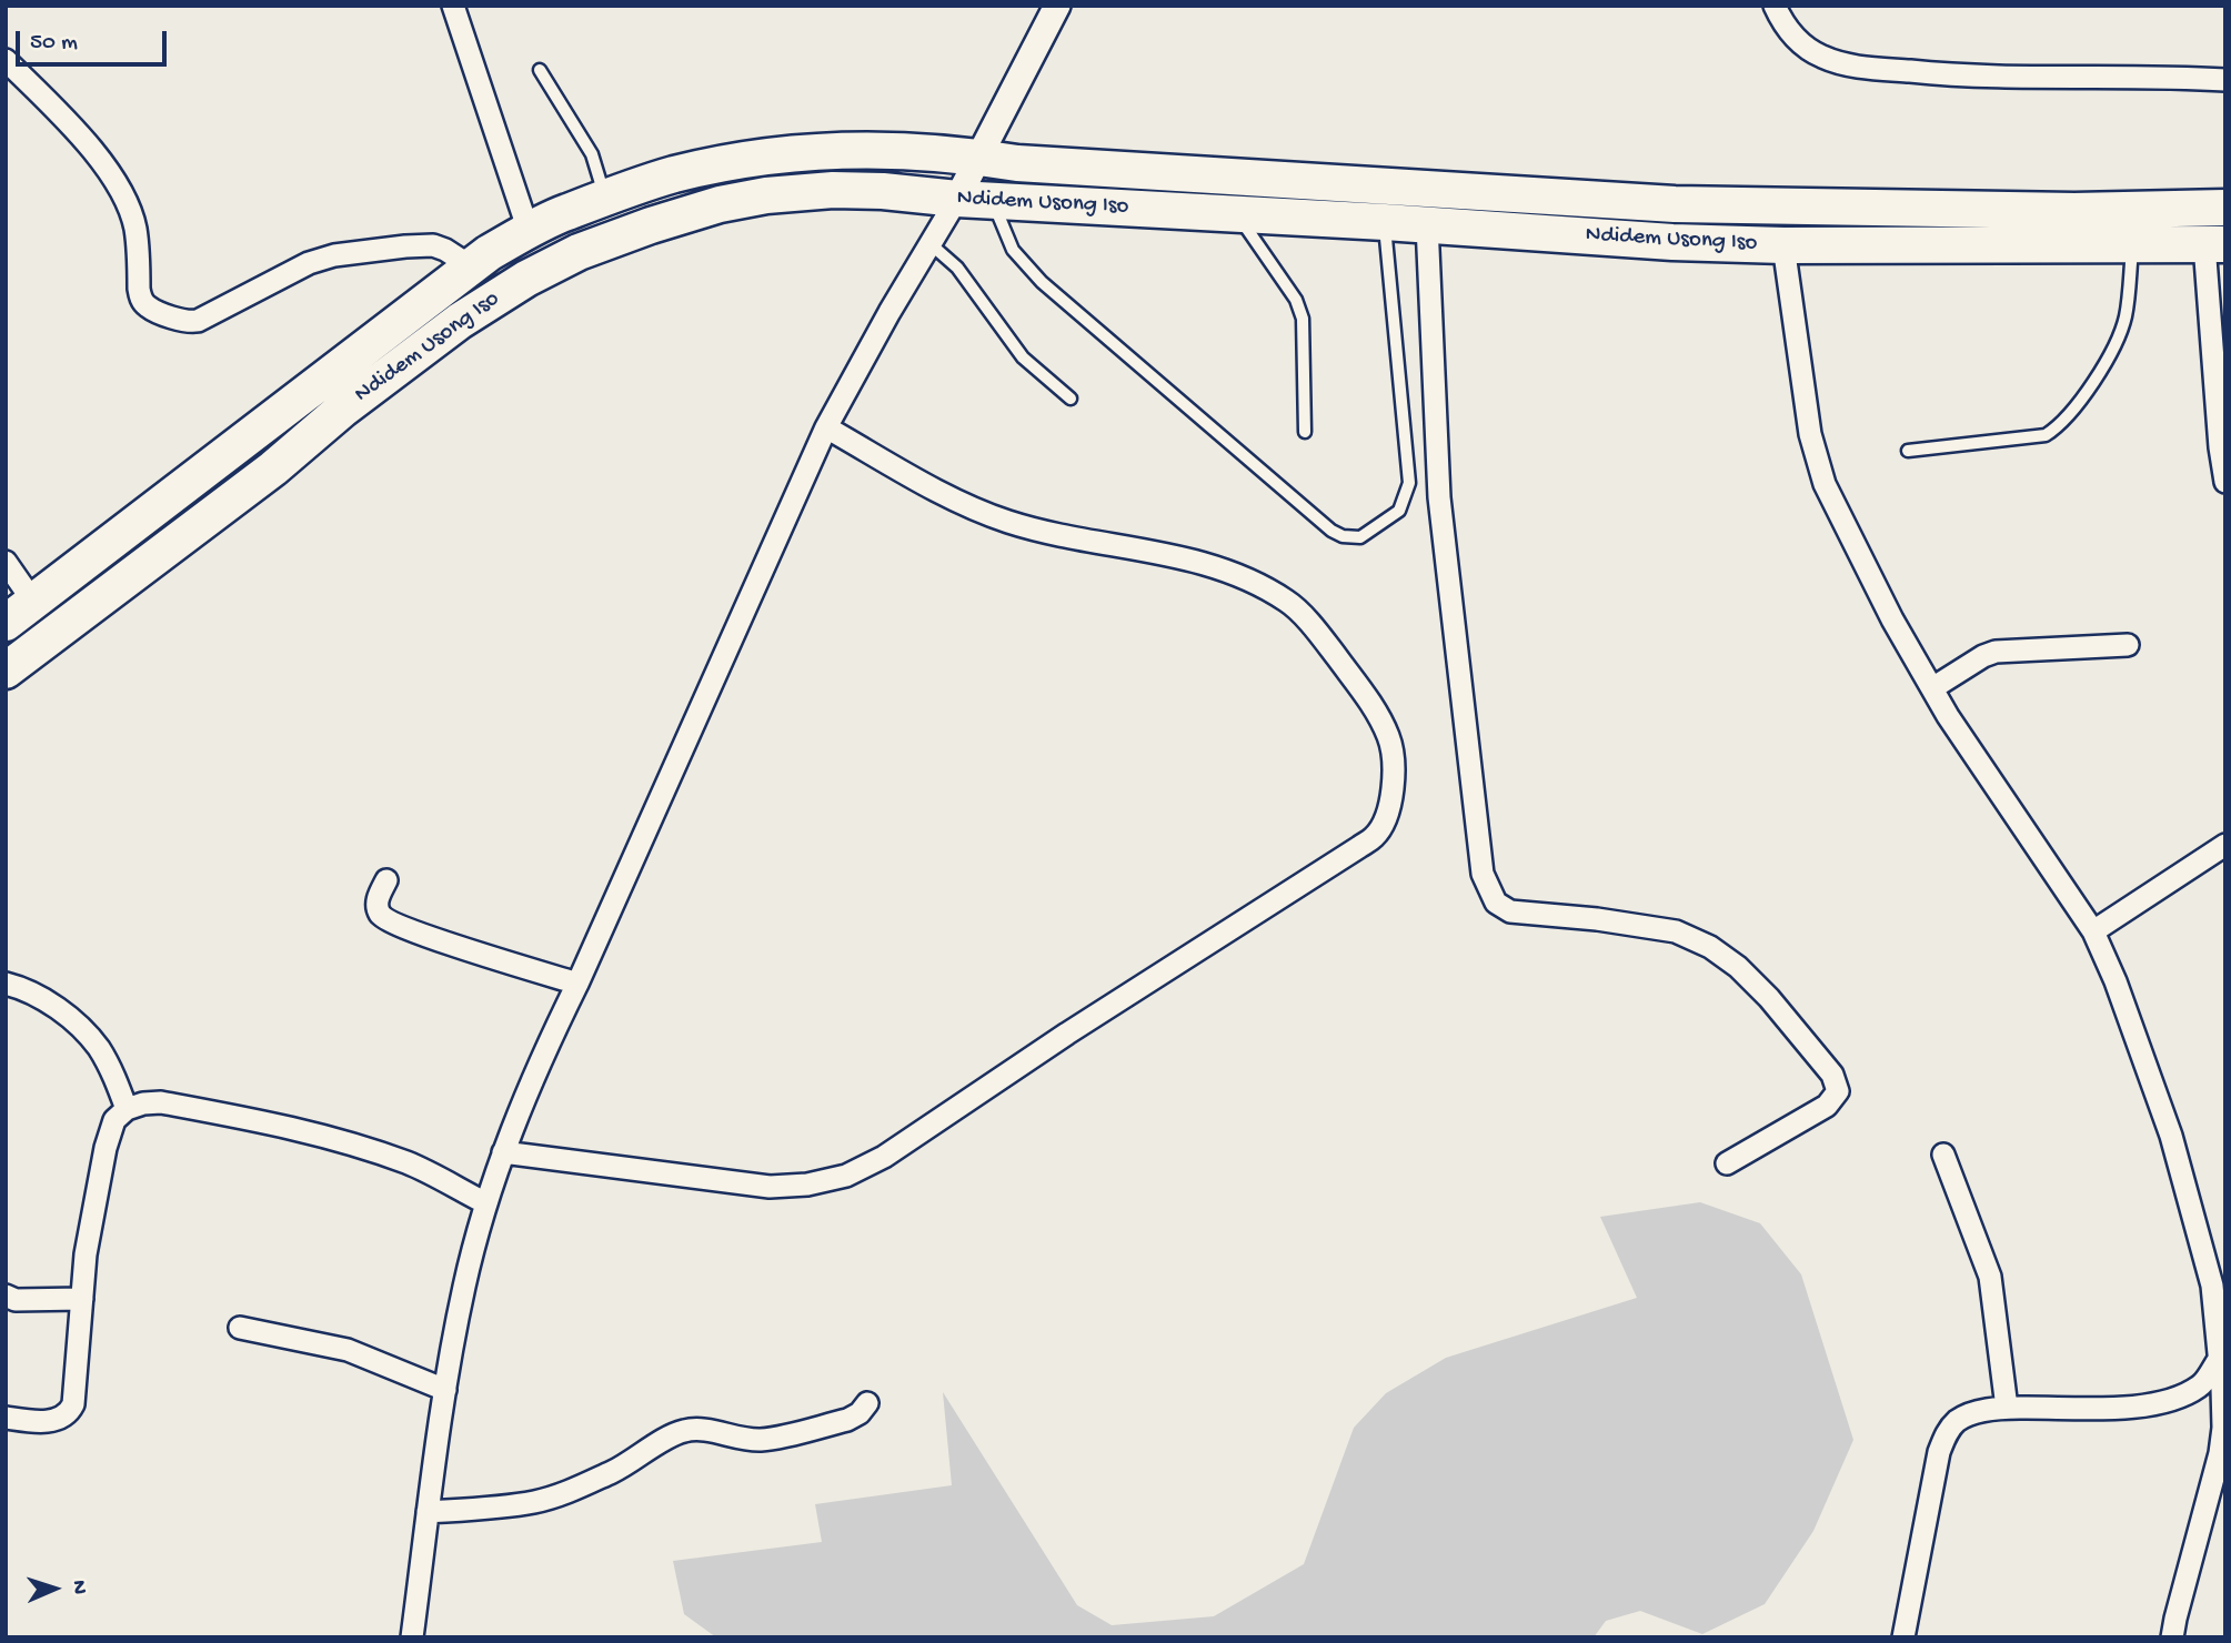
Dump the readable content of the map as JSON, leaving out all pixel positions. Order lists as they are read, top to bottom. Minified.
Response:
{"streets":{"highway":["Ndidem Usong Iso"]},"scale_bar":"50 m","north":"right"}
